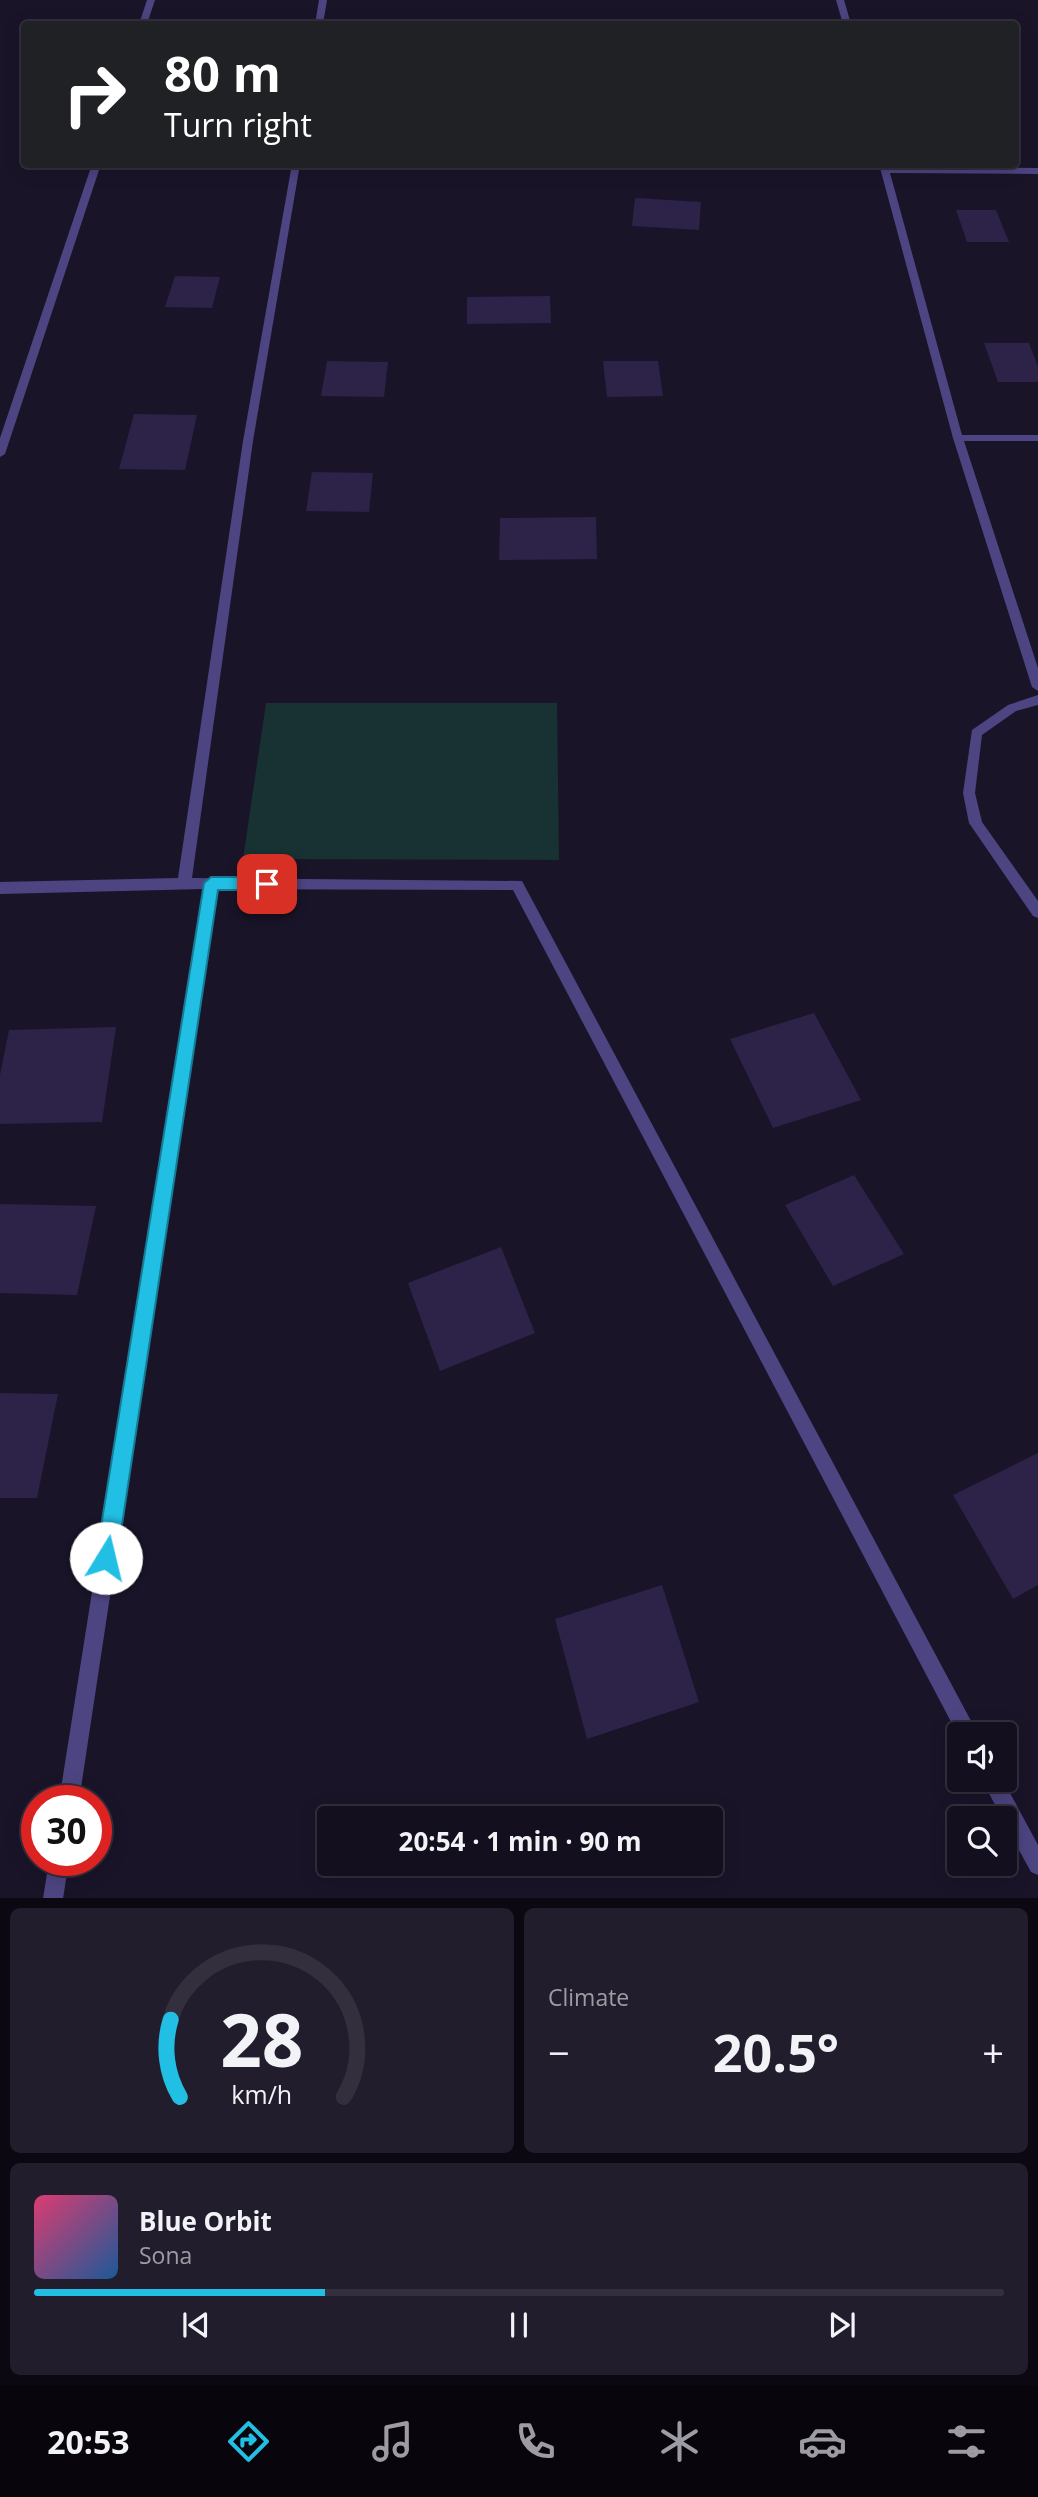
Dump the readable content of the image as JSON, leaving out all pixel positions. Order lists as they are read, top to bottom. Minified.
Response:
{"page":{"turn":["80 m","Turn right"],"limit":"30","trip":"20:54 · 1 min · 90 m","tile":"Climate","heat":["−","20.5°","+"],"song":["Blue Orbit","Sona"],"tabs":"20:53","gauge":["28","km/h"]}}
